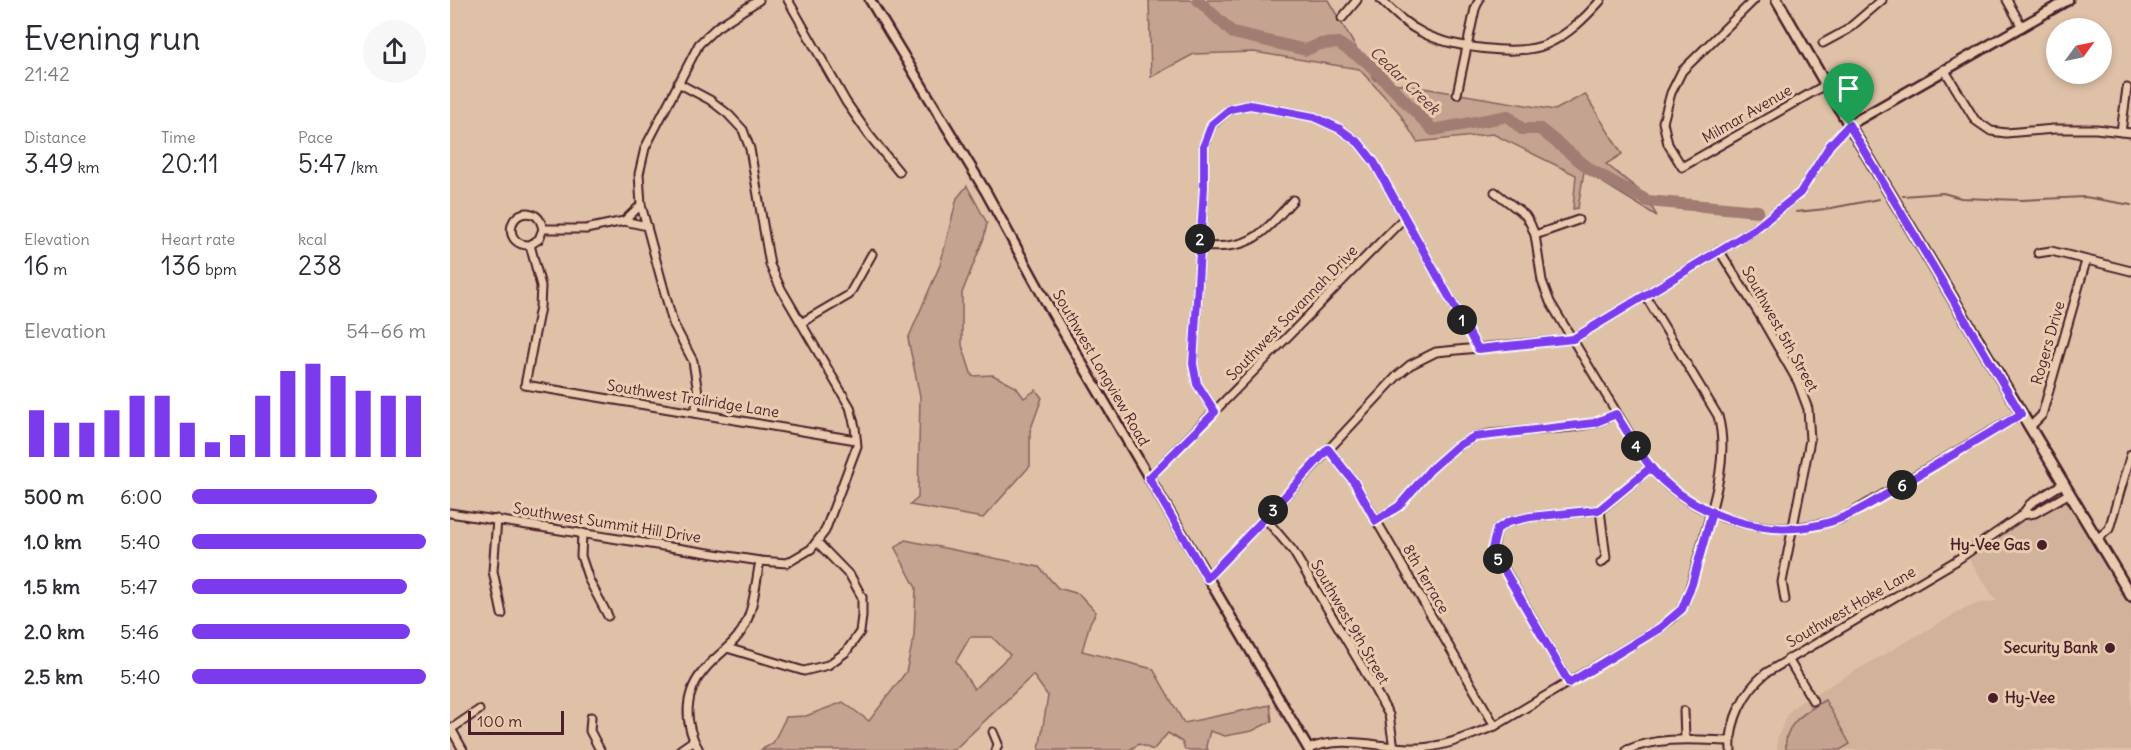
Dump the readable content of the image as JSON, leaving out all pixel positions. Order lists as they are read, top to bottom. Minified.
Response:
{"streets":{"street":["Milmar Avenue","Southwest Savannah Drive","Southwest 5th Street","Rogers Drive","Southwest Longview Road","Southwest Trailridge Lane","Southwest Summit Hill Drive","8th Terrace","Southwest Hoke Lane","Southwest 9th Street"]},"crossings":[["Southwest Savannah Drive","Southwest Longview Road"]],"water":["Cedar Creek"],"places":["Hy-Vee Gas","Security Bank","Hy-Vee"],"scale_bar":"100 m","north":"top right","page":{"heading":["Evening run","21:42"],"stats":[["Distance","3.49 km"],["Time","20:11"],["Pace","5:47 /km"],["Elevation","16 m"],["Heart rate","136 bpm"],["kcal","238"]],"pins":["2","1","4","6","3","5"],"chart":["Elevation","54–66 m"],"list":[{"name":"500 m","note":"6:00"},{"name":"1.0 km","note":"5:40"},{"name":"1.5 km","note":"5:47"},{"name":"2.0 km","note":"5:46"},{"name":"2.5 km","note":"5:40"}],"scale":"100 m"}}
